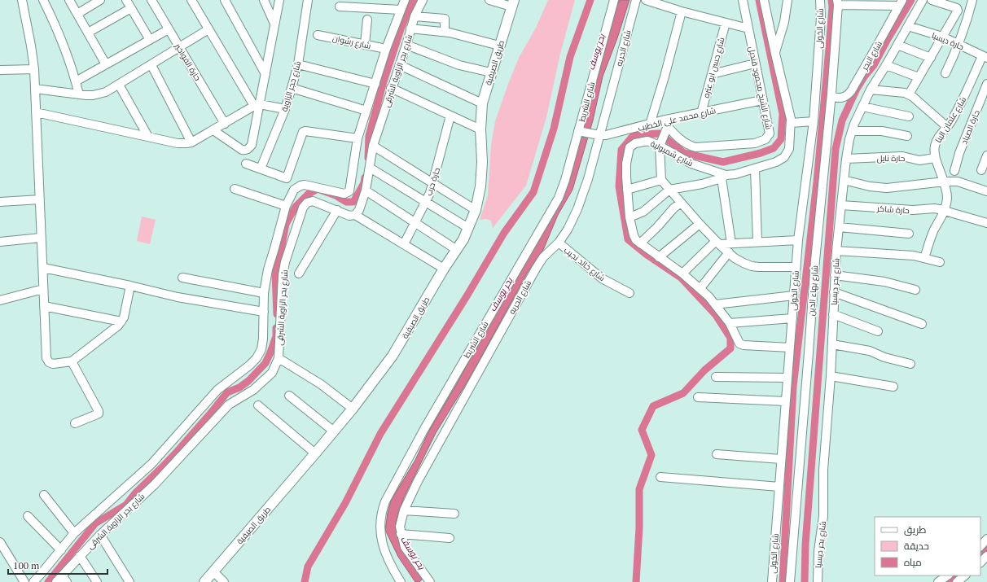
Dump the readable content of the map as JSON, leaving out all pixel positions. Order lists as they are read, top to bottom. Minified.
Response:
{"streets":{"street":["شارع الخولى","حارة ديسيا","شارع رشوان","شارع الحريه","شارع البحر","حارة الفواخير","طريق الصيفية","شارع حسن ابو عتره","شارع بحر الزاوية الشرقى","شارع حجر الزاوية","شارع الشيخ محمود قنديل","شارع الشريط","شارع محمد على الخطيب","شارع عثمان البنا","حارة الصياد","شارع شمبولية","حارة نايل","حارة حرب","حارة شاكر","شارع خالد نجيب","شارع بحر ديسيا","شارع بهاء الدين"]},"crossings":[["شارع الخولى","شارع شمبولية"],["حارة ديسيا","شارع عثمان البنا"],["حارة ديسيا","شارع بحر ديسيا"],["شارع رشوان","شارع بحر الزاوية الشرقى"],["شارع الحريه","شارع محمد على الخطيب"],["شارع الحريه","شارع خالد نجيب"],["شارع البحر","شارع بهاء الدين"],["شارع حسن ابو عتره","شارع محمد على الخطيب"],["شارع الشيخ محمود قنديل","شارع محمد على الخطيب"],["شارع الشريط","شارع محمد على الخطيب"],["شارع عثمان البنا","حارة نايل"],["شارع عثمان البنا","حارة شاكر"],["حارة نايل","شارع بحر ديسيا"],["حارة شاكر","شارع بحر ديسيا"]],"water":["بحر يوسف"],"legend":["طريق","حديقة","مياه"],"scale_bar":"100 m"}
